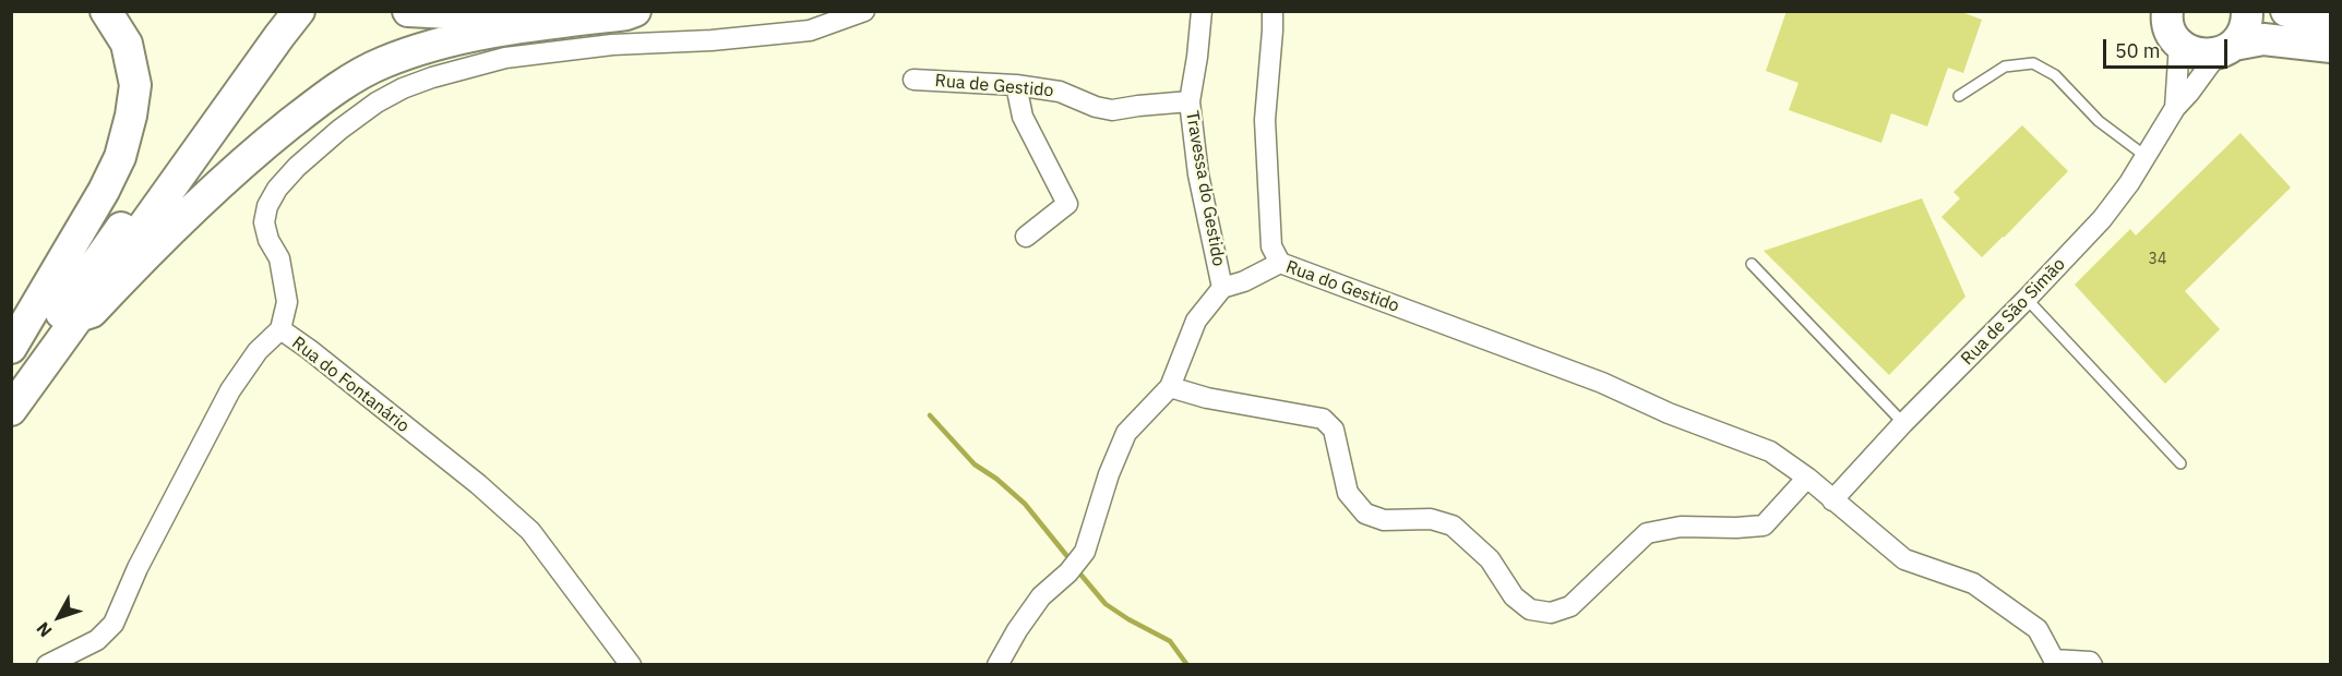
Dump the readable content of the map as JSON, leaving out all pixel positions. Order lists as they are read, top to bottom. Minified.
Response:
{"streets":{"street":["Rua de Gestido","Travessa do Gestido","Rua do Gestido","Rua de São Simão","Rua do Fontanário"]},"crossings":[["Rua de Gestido","Travessa do Gestido"],["Travessa do Gestido","Rua do Gestido"],["Rua do Gestido","Rua de São Simão"]],"house_numbers":["34"],"scale_bar":"50 m","north":"bottom left"}
